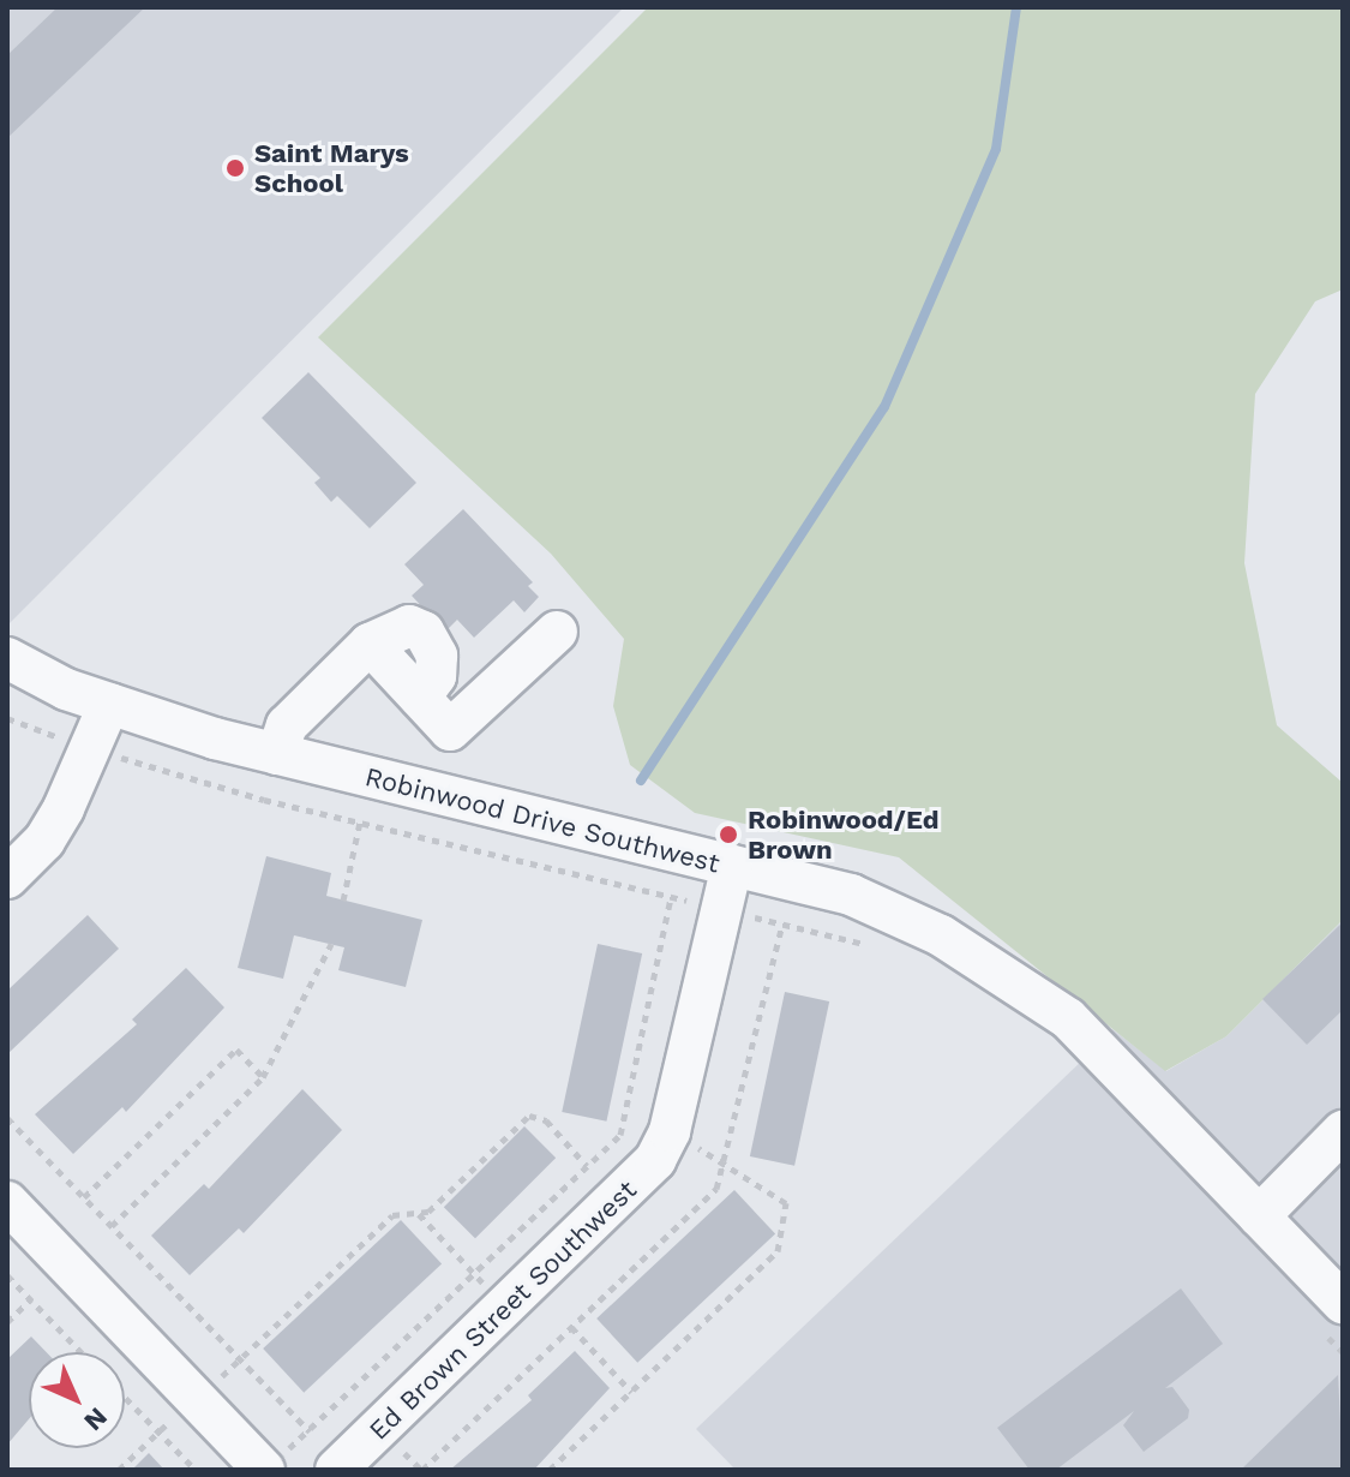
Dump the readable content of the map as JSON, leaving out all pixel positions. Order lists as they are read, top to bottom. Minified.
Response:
{"streets":{"street":["Robinwood Drive Southwest","Ed Brown Street Southwest"]},"crossings":[["Robinwood Drive Southwest","Ed Brown Street Southwest"]],"places":["Saint Marys School","Robinwood/Ed Brown"],"north":"bottom right"}
